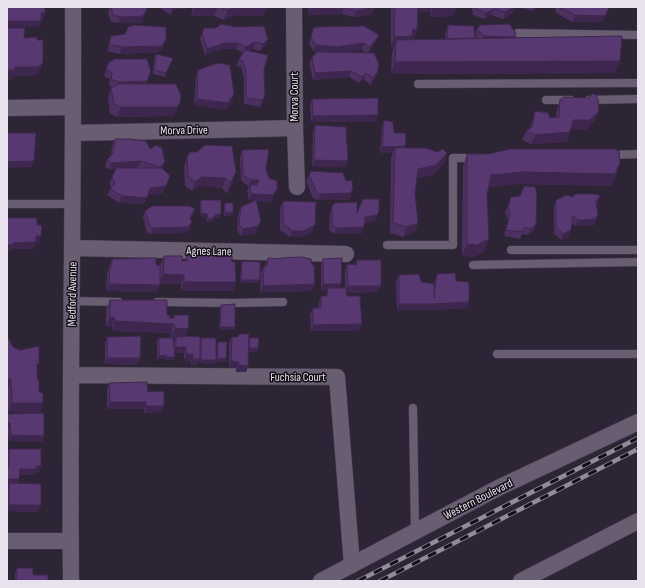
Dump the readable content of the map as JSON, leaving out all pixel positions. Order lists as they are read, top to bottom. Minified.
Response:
{"streets":{"street":["Morva Court","Morva Drive","Agnes Lane","Medford Avenue","Fuchsia Court","Western Boulevard"]},"crossings":[["Morva Court","Morva Drive"],["Morva Drive","Medford Avenue"],["Agnes Lane","Medford Avenue"],["Medford Avenue","Fuchsia Court"],["Fuchsia Court","Western Boulevard"]]}
